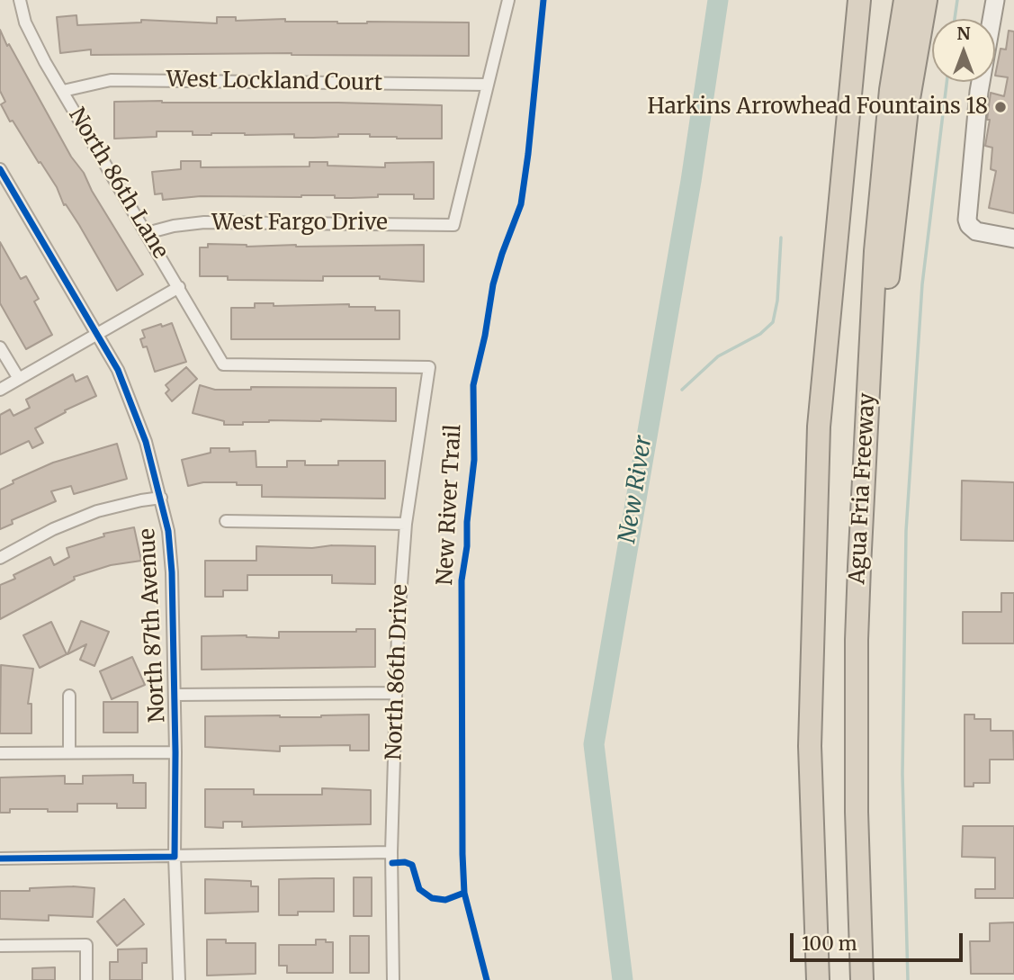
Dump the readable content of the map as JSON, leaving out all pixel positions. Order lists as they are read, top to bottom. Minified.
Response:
{"streets":{"highway":["Agua Fria Freeway"],"street":["West Lockland Court","North 86th Lane","West Fargo Drive","North 87th Avenue","North 86th Drive"],"cycle path":["New River Trail"]},"crossings":[["West Lockland Court","North 86th Lane"],["West Lockland Court","West Fargo Drive"],["North 86th Lane","West Fargo Drive"],["North 86th Lane","North 86th Drive"]],"water":["New River"],"places":["Harkins Arrowhead Fountains 18"],"scale_bar":"100 m","north":"top"}
